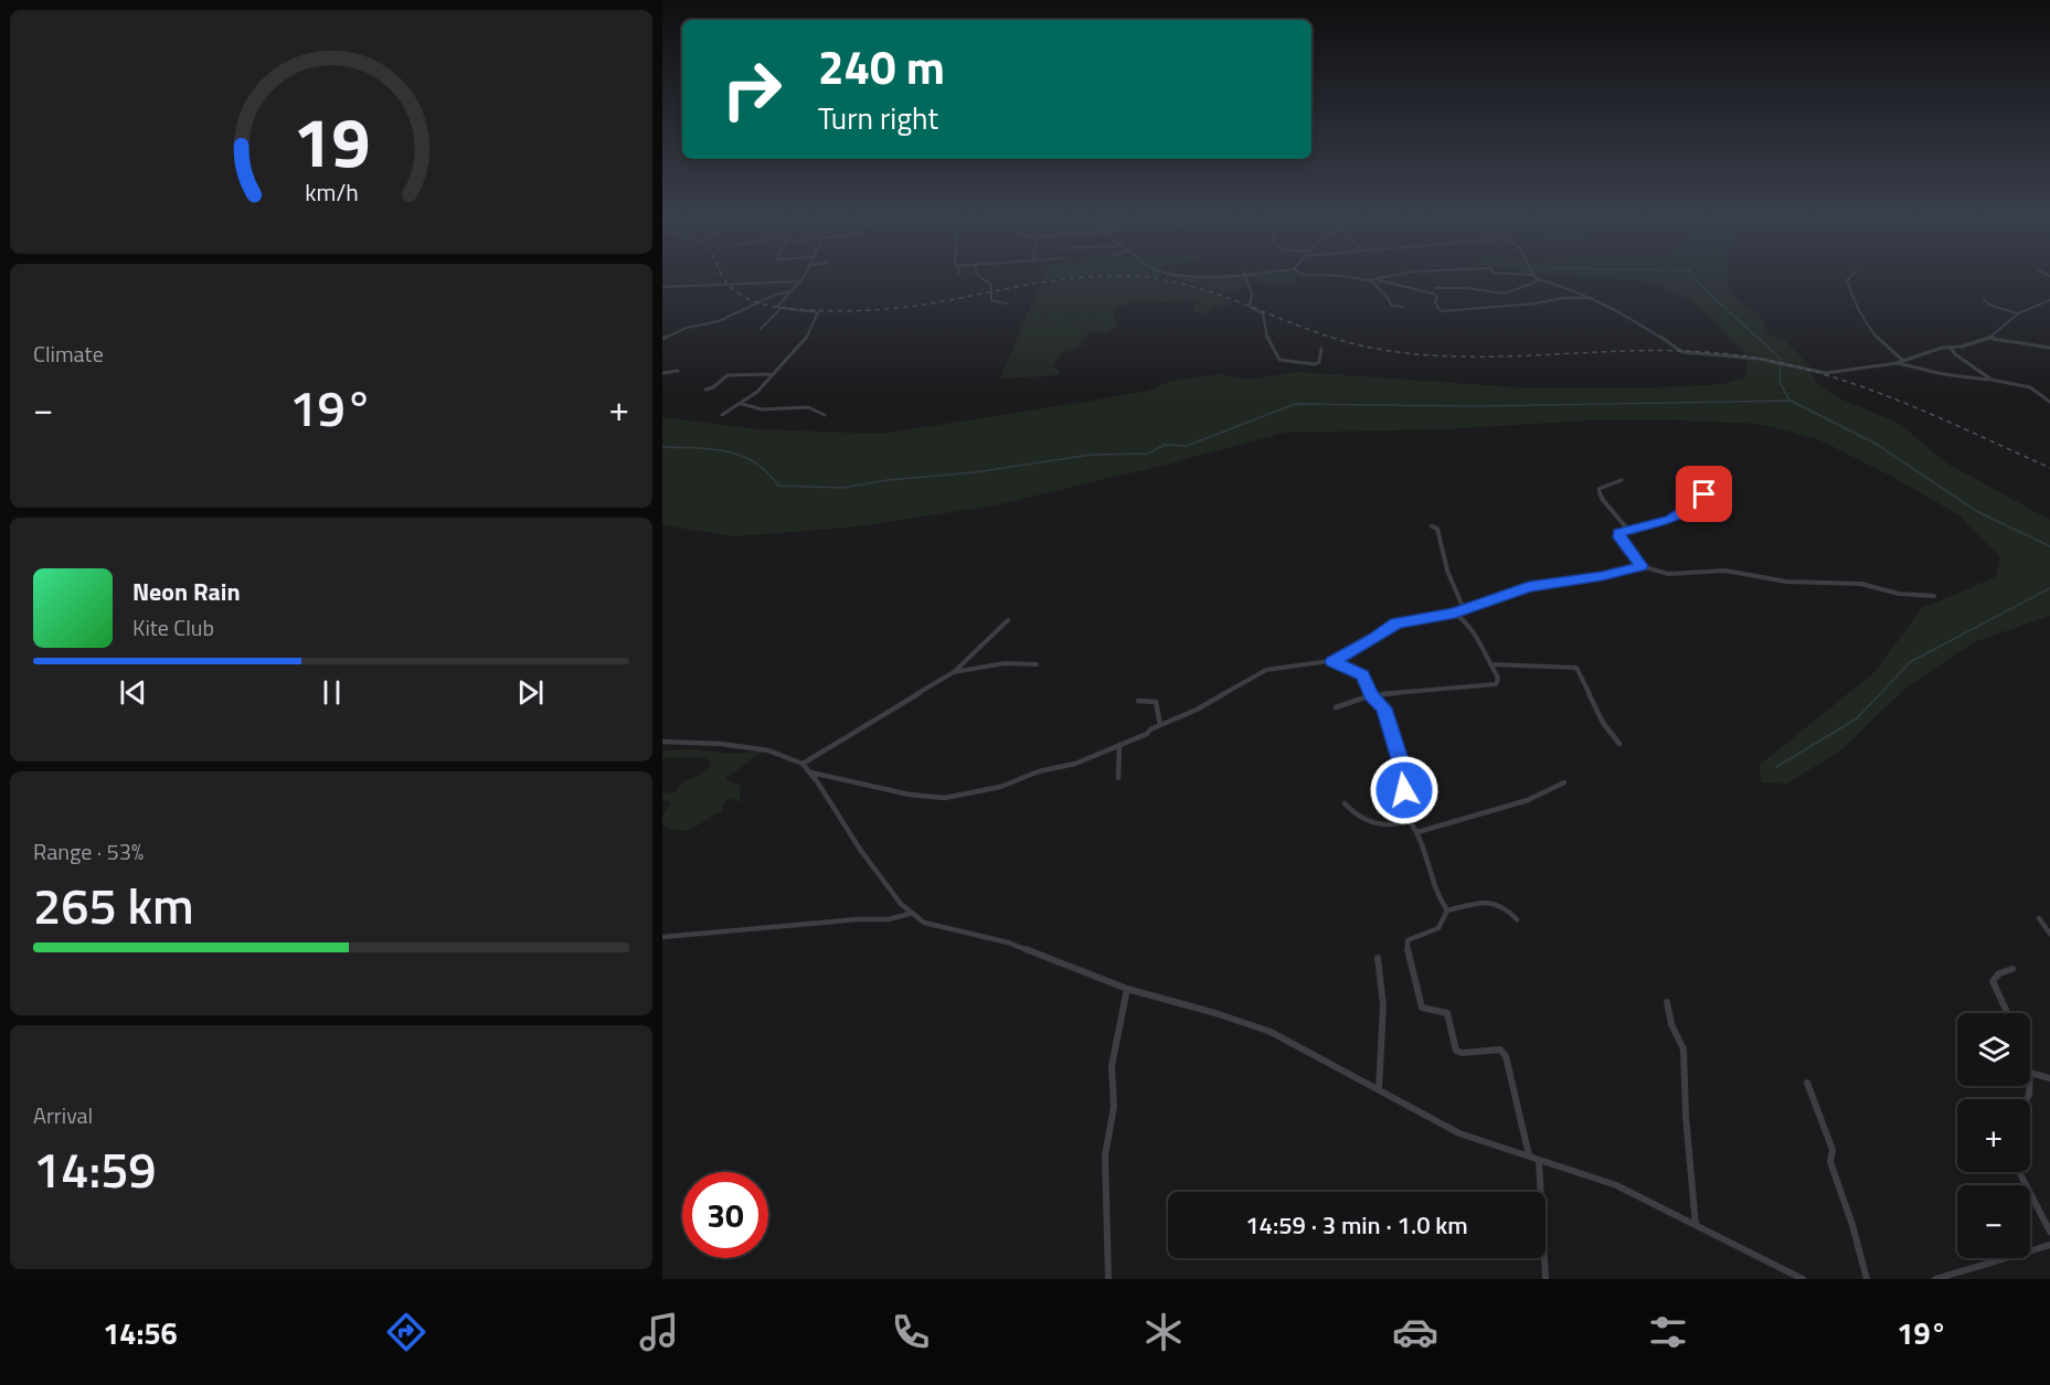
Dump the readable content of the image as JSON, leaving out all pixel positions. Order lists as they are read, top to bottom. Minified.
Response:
{"page":{"turn":["240 m","Turn right"],"tile":["Climate",["Range · 53%","265 km"],["Arrival","14:59"]],"heat":["−","19°","+"],"song":["Neon Rain","Kite Club"],"map_buttons":["+","−"],"limit":"30","trip":"14:59 · 3 min · 1.0 km","tabs":["14:56","19°"],"gauge":["19","km/h"]}}
